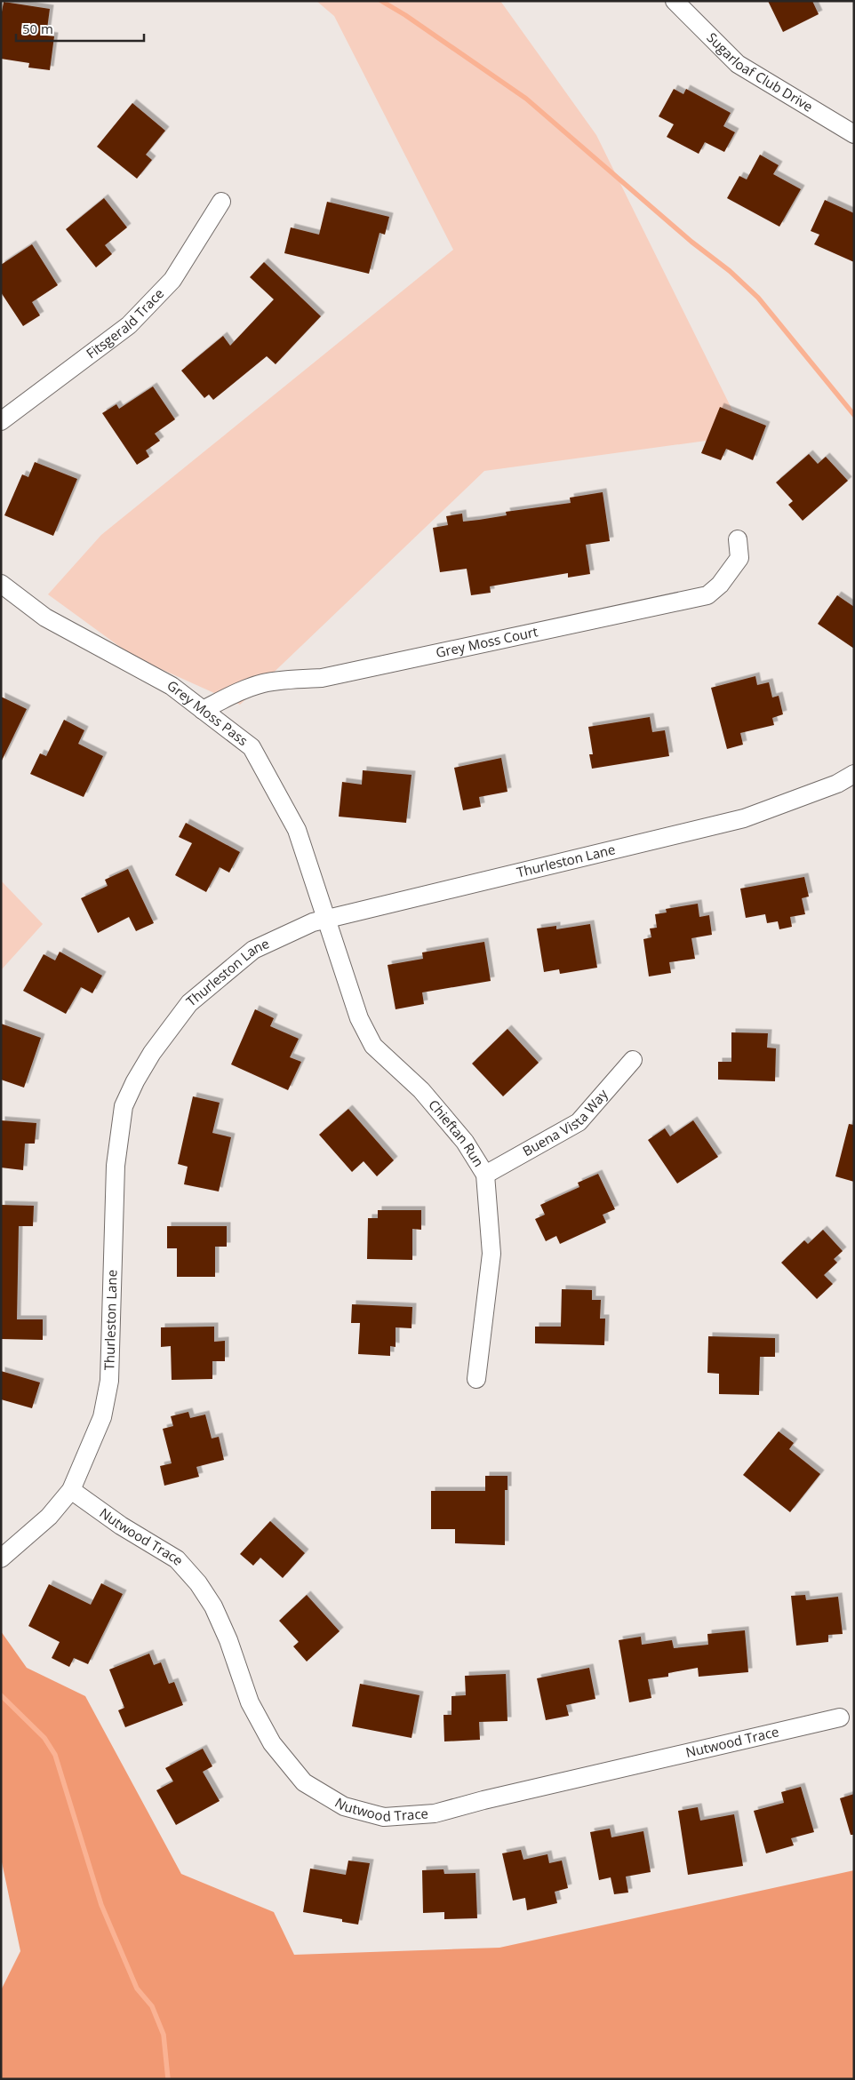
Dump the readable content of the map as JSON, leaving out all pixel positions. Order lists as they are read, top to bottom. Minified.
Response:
{"streets":{"street":["Sugarloaf Club Drive","Fitsgerald Trace","Grey Moss Court","Grey Moss Pass","Thurleston Lane","Buena Vista Way","Chieftan Run","Nutwood Trace"]},"crossings":[["Grey Moss Court","Grey Moss Pass"],["Grey Moss Pass","Thurleston Lane"],["Grey Moss Pass","Chieftan Run"],["Thurleston Lane","Chieftan Run"],["Thurleston Lane","Nutwood Trace"],["Buena Vista Way","Chieftan Run"]],"scale_bar":"50 m"}
